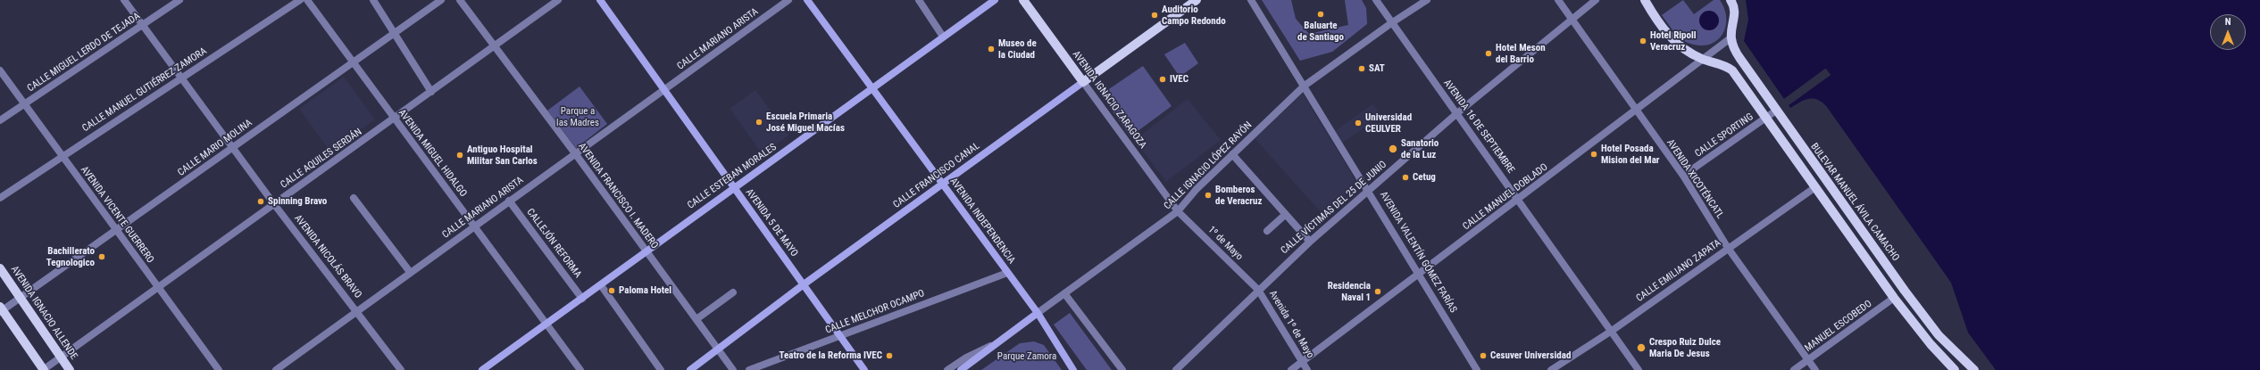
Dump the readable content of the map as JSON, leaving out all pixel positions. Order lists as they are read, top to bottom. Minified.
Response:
{"streets":{"main road":["AVENIDA IGNACIO ZARAGOZA","CALLE IGNACIO LÓPEZ RAYÓN","CALLE FRANCISCO CANAL","CALLE ESTEBAN MORALES","BULEVAR MANUEL ÁVILA CAMACHO","AVENIDA INDEPENDENCIA","AVENIDA 5 DE MAYO","AVENIDA IGNACIO ALLENDE"],"street":["CALLE MARIANO ARISTA","CALLE MIGUEL LERDO DE TEJADA","CALLE MANUEL GUTIÉRREZ ZAMORA","AVENIDA 16 DE SEPTIEMBRE","CALLE SPORTING","CALLE MARIO MOLINA","AVENIDA MIGUEL HIDALGO","CALLE AQUILES SERDÁN","AVENIDA XICOTÉNCATL","AVENIDA FRANCISCO I. MADERO","CALLE MANUEL DOBLADO","CALLE VÍCTIMAS DEL 25 DE JUNIO","AVENIDA VICENTE GUERRERO","CALLEJÓN REFORMA","1º de Mayo","AVENIDA VALENTÍN GÓMEZ FARÍAS","AVENIDA NICOLÁS BRAVO","CALLE EMILIANO ZAPATA","CALLE MELCHOR OCAMPO","Avenida 1º de Mayo","MANUEL ESCOBEDO"]},"crossings":[["CALLE MARIANO ARISTA","AVENIDA MIGUEL HIDALGO"],["CALLE MARIANO ARISTA","AVENIDA FRANCISCO I. MADERO"],["CALLE MARIANO ARISTA","AVENIDA 5 DE MAYO"],["CALLE MARIANO ARISTA","CALLEJÓN REFORMA"],["CALLE MARIANO ARISTA","AVENIDA NICOLÁS BRAVO"],["CALLE MIGUEL LERDO DE TEJADA","AVENIDA VICENTE GUERRERO"],["CALLE MIGUEL LERDO DE TEJADA","AVENIDA NICOLÁS BRAVO"],["CALLE MANUEL GUTIÉRREZ ZAMORA","AVENIDA VICENTE GUERRERO"],["CALLE MANUEL GUTIÉRREZ ZAMORA","AVENIDA NICOLÁS BRAVO"],["AVENIDA IGNACIO ZARAGOZA","CALLE IGNACIO LÓPEZ RAYÓN"],["AVENIDA IGNACIO ZARAGOZA","CALLE FRANCISCO CANAL"],["AVENIDA IGNACIO ZARAGOZA","1º de Mayo"],["AVENIDA 16 DE SEPTIEMBRE","CALLE IGNACIO LÓPEZ RAYÓN"],["AVENIDA 16 DE SEPTIEMBRE","CALLE MANUEL DOBLADO"],["AVENIDA 16 DE SEPTIEMBRE","CALLE VÍCTIMAS DEL 25 DE JUNIO"],["AVENIDA 16 DE SEPTIEMBRE","CALLE EMILIANO ZAPATA"],["CALLE SPORTING","AVENIDA XICOTÉNCATL"],["CALLE SPORTING","BULEVAR MANUEL ÁVILA CAMACHO"],["CALLE MARIO MOLINA","AVENIDA MIGUEL HIDALGO"],["CALLE MARIO MOLINA","AVENIDA VICENTE GUERRERO"],["CALLE MARIO MOLINA","AVENIDA NICOLÁS BRAVO"],["CALLE MARIO MOLINA","AVENIDA IGNACIO ALLENDE"],["AVENIDA MIGUEL HIDALGO","CALLE AQUILES SERDÁN"],["AVENIDA MIGUEL HIDALGO","CALLE ESTEBAN MORALES"],["CALLE AQUILES SERDÁN","AVENIDA FRANCISCO I. MADERO"],["CALLE AQUILES SERDÁN","AVENIDA VICENTE GUERRERO"],["CALLE AQUILES SERDÁN","AVENIDA NICOLÁS BRAVO"],["CALLE AQUILES SERDÁN","AVENIDA IGNACIO ALLENDE"],["CALLE IGNACIO LÓPEZ RAYÓN","AVENIDA INDEPENDENCIA"],["CALLE IGNACIO LÓPEZ RAYÓN","1º de Mayo"],["CALLE IGNACIO LÓPEZ RAYÓN","AVENIDA VALENTÍN GÓMEZ FARÍAS"],["CALLE FRANCISCO CANAL","AVENIDA FRANCISCO I. MADERO"],["CALLE FRANCISCO CANAL","AVENIDA INDEPENDENCIA"],["CALLE FRANCISCO CANAL","AVENIDA 5 DE MAYO"],["CALLE ESTEBAN MORALES","AVENIDA FRANCISCO I. MADERO"],["CALLE ESTEBAN MORALES","AVENIDA INDEPENDENCIA"],["CALLE ESTEBAN MORALES","AVENIDA 5 DE MAYO"],["CALLE ESTEBAN MORALES","CALLEJÓN REFORMA"],["AVENIDA XICOTÉNCATL","CALLE MANUEL DOBLADO"],["AVENIDA XICOTÉNCATL","CALLE VÍCTIMAS DEL 25 DE JUNIO"],["AVENIDA XICOTÉNCATL","CALLE EMILIANO ZAPATA"],["AVENIDA XICOTÉNCATL","MANUEL ESCOBEDO"],["CALLE MANUEL DOBLADO","BULEVAR MANUEL ÁVILA CAMACHO"],["CALLE MANUEL DOBLADO","AVENIDA VALENTÍN GÓMEZ FARÍAS"],["CALLE MANUEL DOBLADO","Avenida 1º de Mayo"],["CALLE VÍCTIMAS DEL 25 DE JUNIO","1º de Mayo"],["CALLE VÍCTIMAS DEL 25 DE JUNIO","AVENIDA VALENTÍN GÓMEZ FARÍAS"],["CALLE VÍCTIMAS DEL 25 DE JUNIO","Avenida 1º de Mayo"],["AVENIDA INDEPENDENCIA","CALLE MELCHOR OCAMPO"],["AVENIDA 5 DE MAYO","CALLE MELCHOR OCAMPO"],["1º de Mayo","Avenida 1º de Mayo"]],"parks":["Parque a las Madres","Parque Zamora"],"places":["Baluarte de Santiago","Auditorio Campo Redondo","Hotel Ripoll Veracruz","Museo de la Ciudad","Hotel Meson del Barrio","SAT","IVEC","Escuela Primaria José Miguel Macías","Universidad CEULVER","Sanatorio de la Luz","Hotel Posada Mision del Mar","Antiguo Hospital Militar San Carlos","Cetug","Bomberos de Veracruz","Spinning Bravo","Bachillerato Tegnologico","Paloma Hotel","Residencia Naval 1","Crespo Ruiz Dulce Maria De Jesus","Teatro de la Reforma IVEC","Cesuver Universidad"],"north":"top"}
